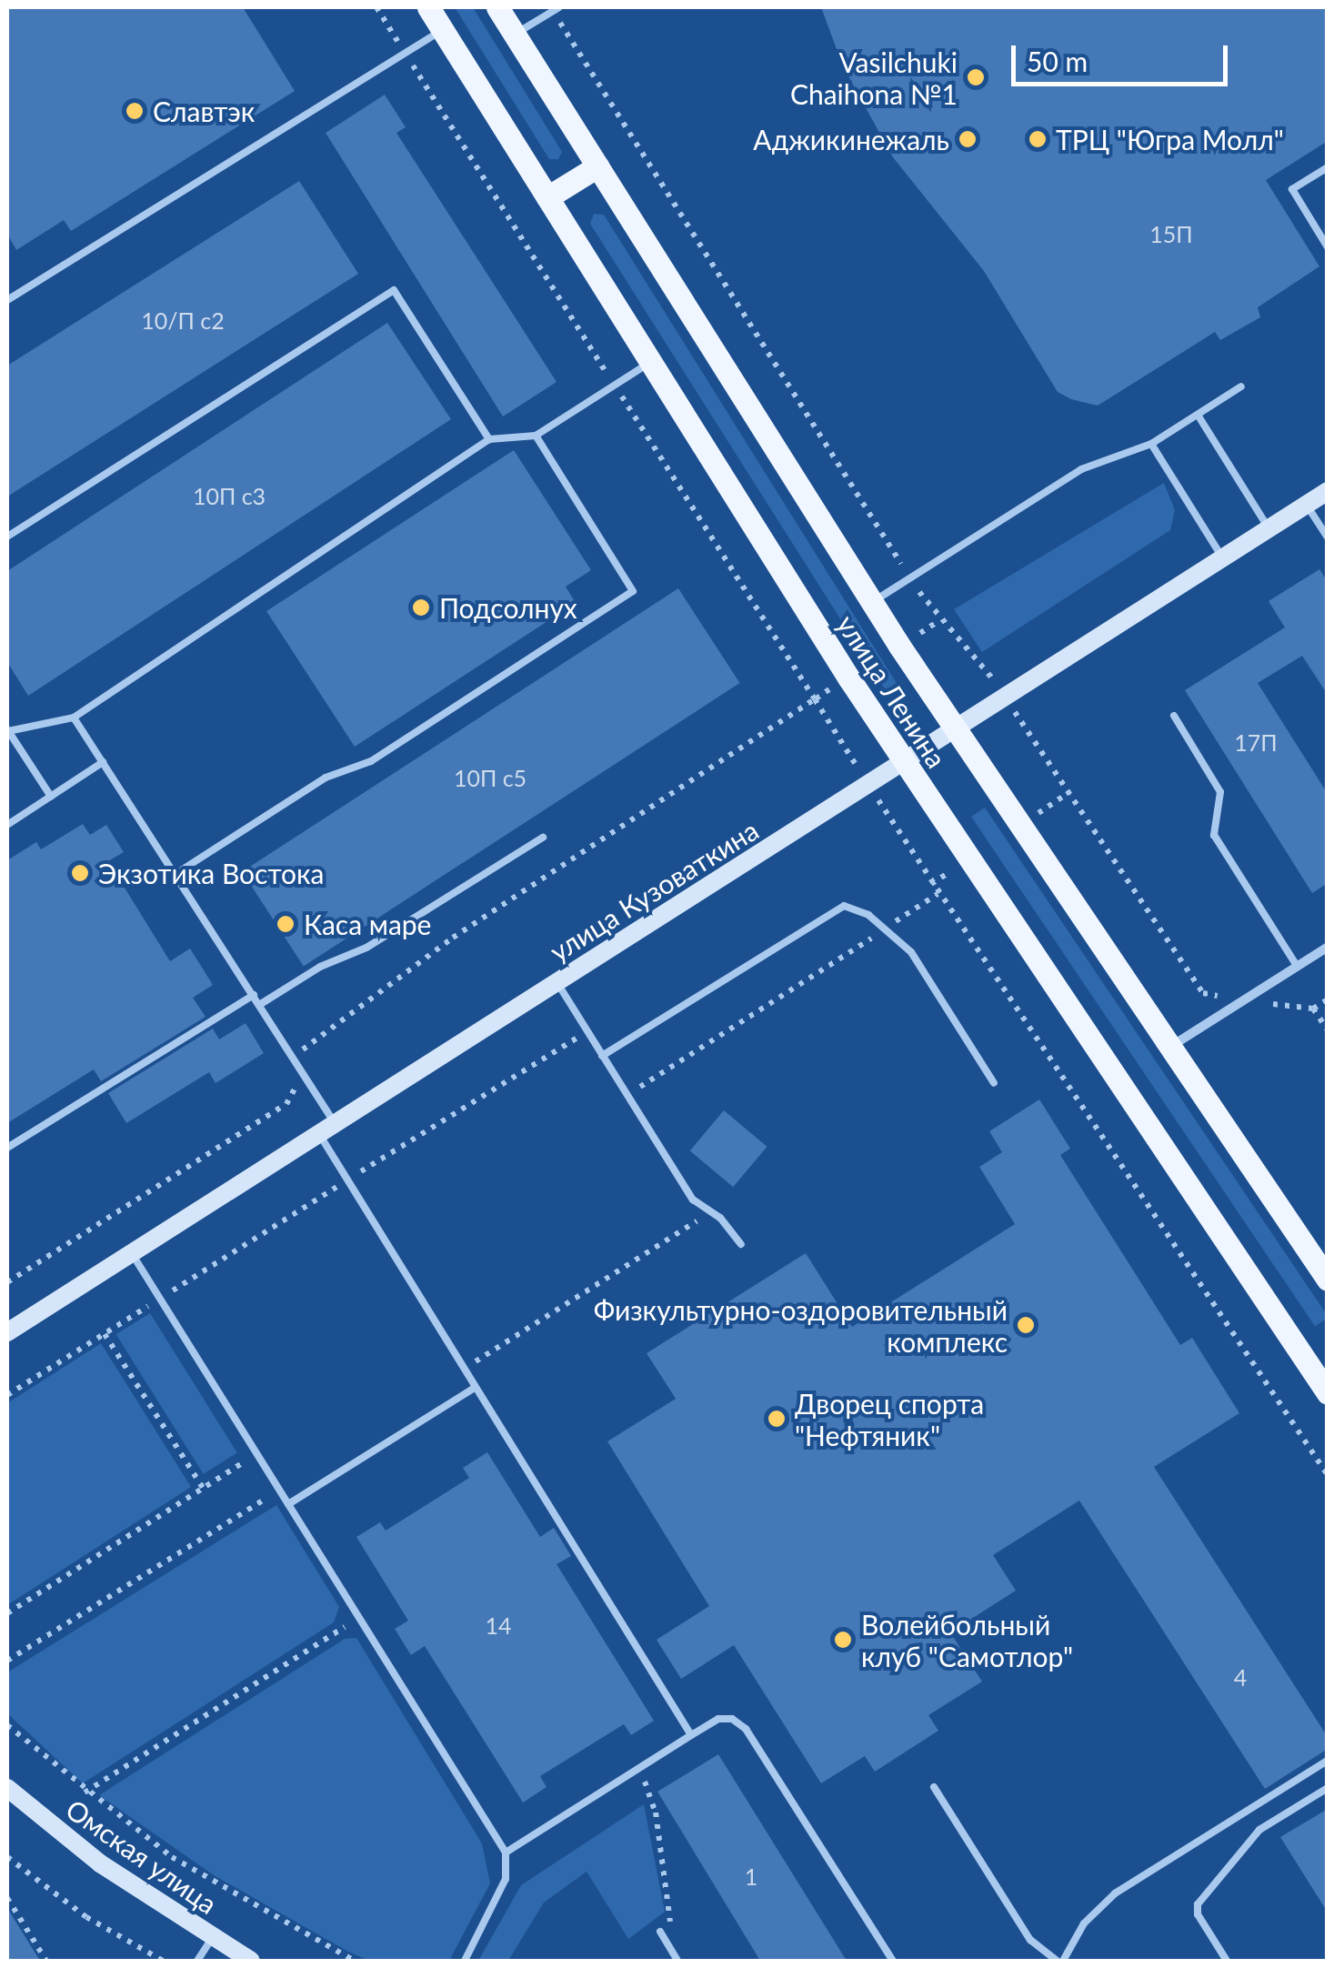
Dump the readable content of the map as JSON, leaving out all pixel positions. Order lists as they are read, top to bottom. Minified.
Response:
{"streets":{"main road":["улица Ленина","улица Кузоваткина","Омская улица"]},"crossings":[["улица Ленина","улица Кузоваткина"]],"places":["Vasilchuki Chaihona №1","Славтэк","Аджикинежаль","ТРЦ \"Югра Молл\"","Подсолнух","Экзотика Востока","Каса маре","Физкультурно-оздоровительный комплекс","Дворец спорта \"Нефтяник\"","Волейбольный клуб \"Самотлор\""],"house_numbers":["15П","10/П с2","10П с3","17П","10П с5","14","4","1"],"scale_bar":"50 m"}
